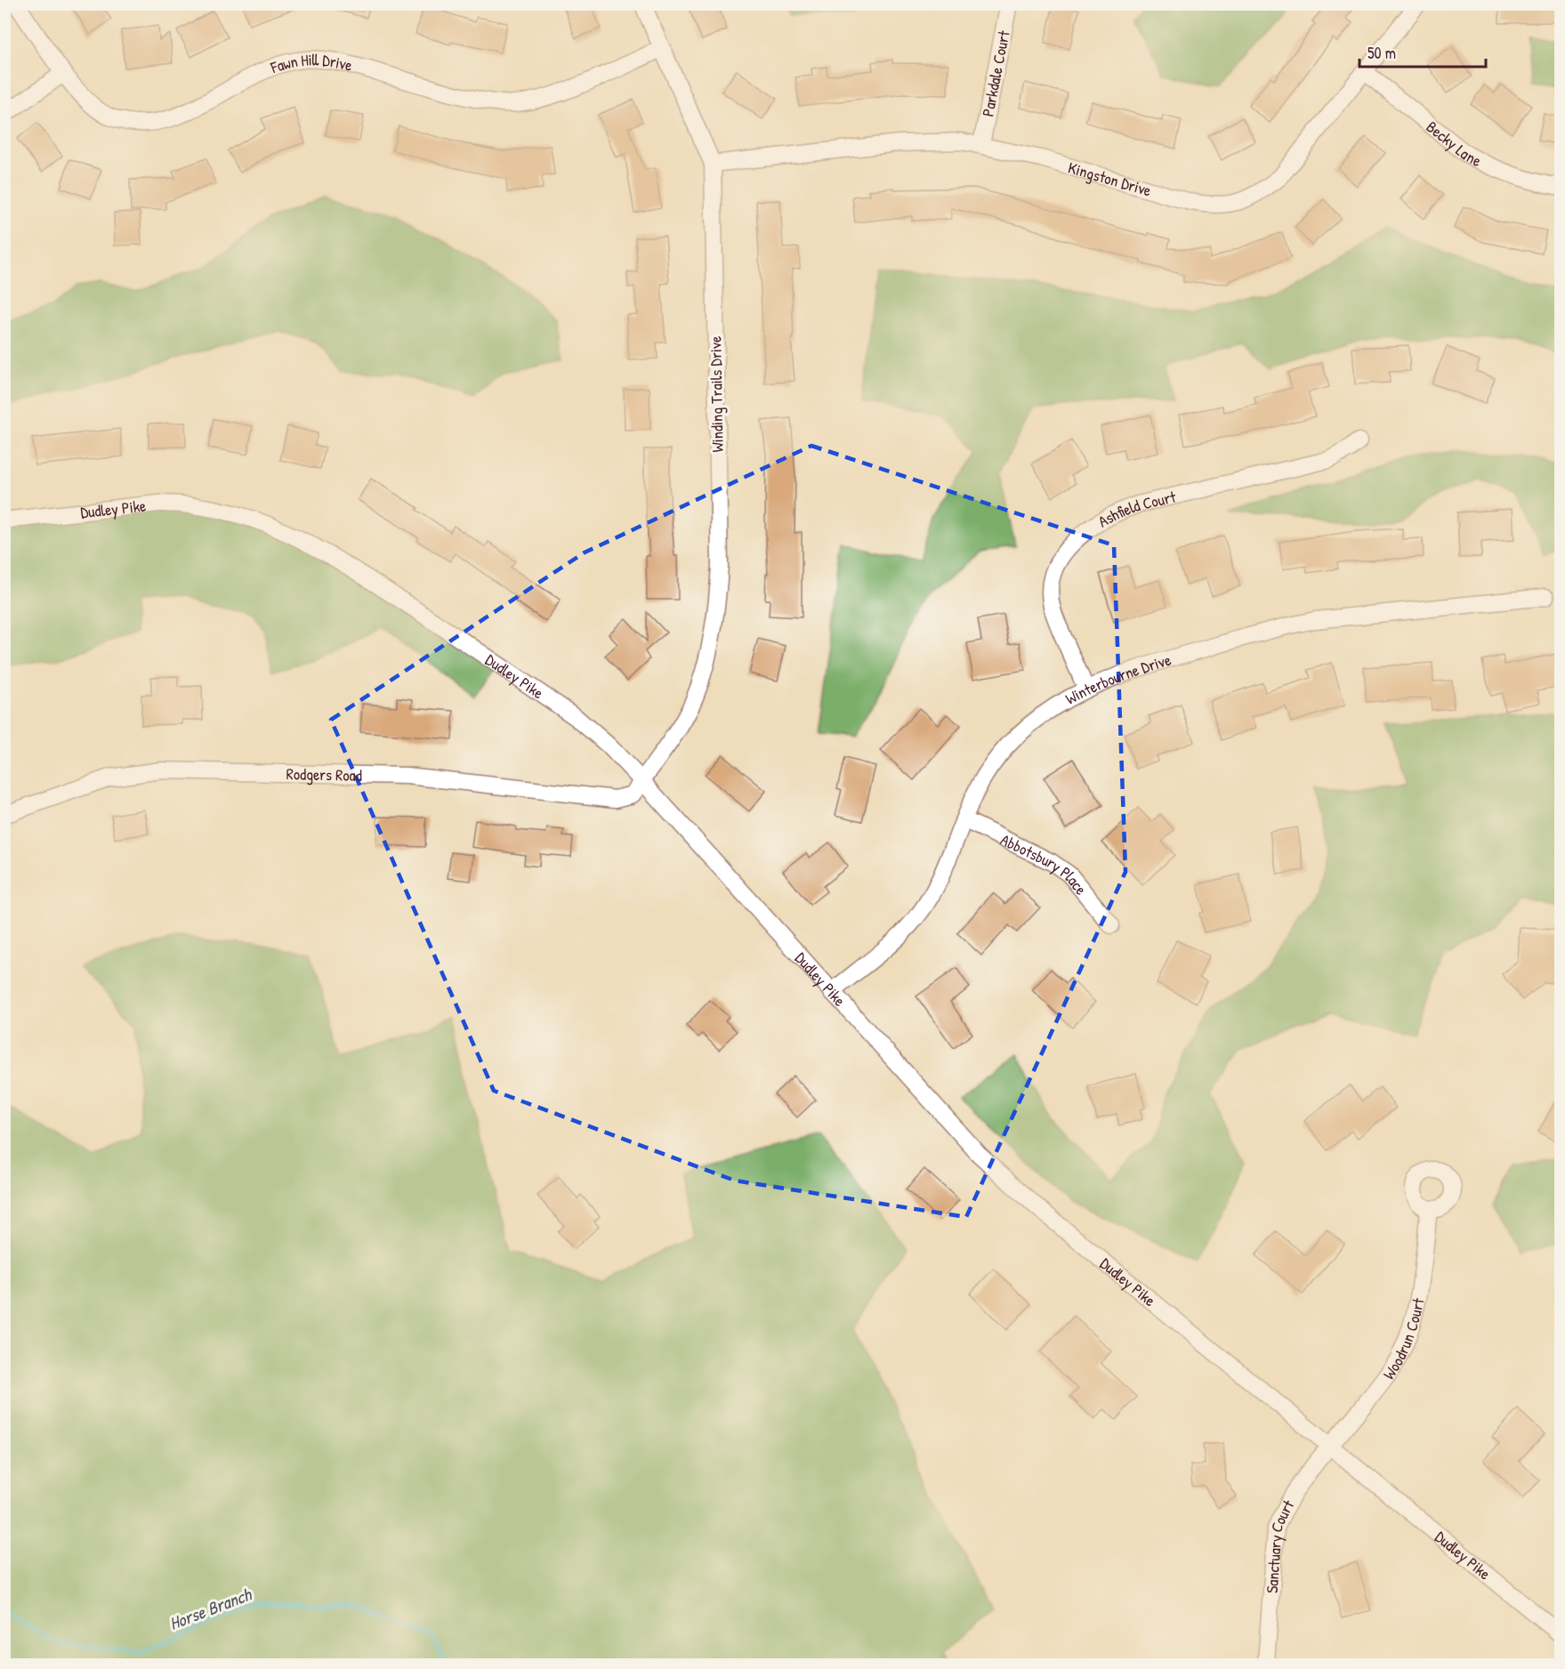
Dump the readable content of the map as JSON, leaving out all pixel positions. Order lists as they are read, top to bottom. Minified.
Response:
{"streets":{"street":["Fawn Hill Drive","Parkdale Court","Becky Lane","Kingston Drive","Winding Trails Drive","Dudley Pike","Ashfield Court","Winterbourne Drive","Rodgers Road","Abbotsbury Place","Woodrun Court","Sanctuary Court"]},"crossings":[["Fawn Hill Drive","Winding Trails Drive"],["Parkdale Court","Kingston Drive"],["Becky Lane","Kingston Drive"],["Kingston Drive","Winding Trails Drive"],["Winding Trails Drive","Dudley Pike"],["Winding Trails Drive","Rodgers Road"],["Dudley Pike","Winterbourne Drive"],["Dudley Pike","Rodgers Road"],["Dudley Pike","Woodrun Court"],["Dudley Pike","Sanctuary Court"],["Ashfield Court","Winterbourne Drive"],["Winterbourne Drive","Abbotsbury Place"],["Woodrun Court","Sanctuary Court"]],"water":["Horse Branch"],"scale_bar":"50 m"}
